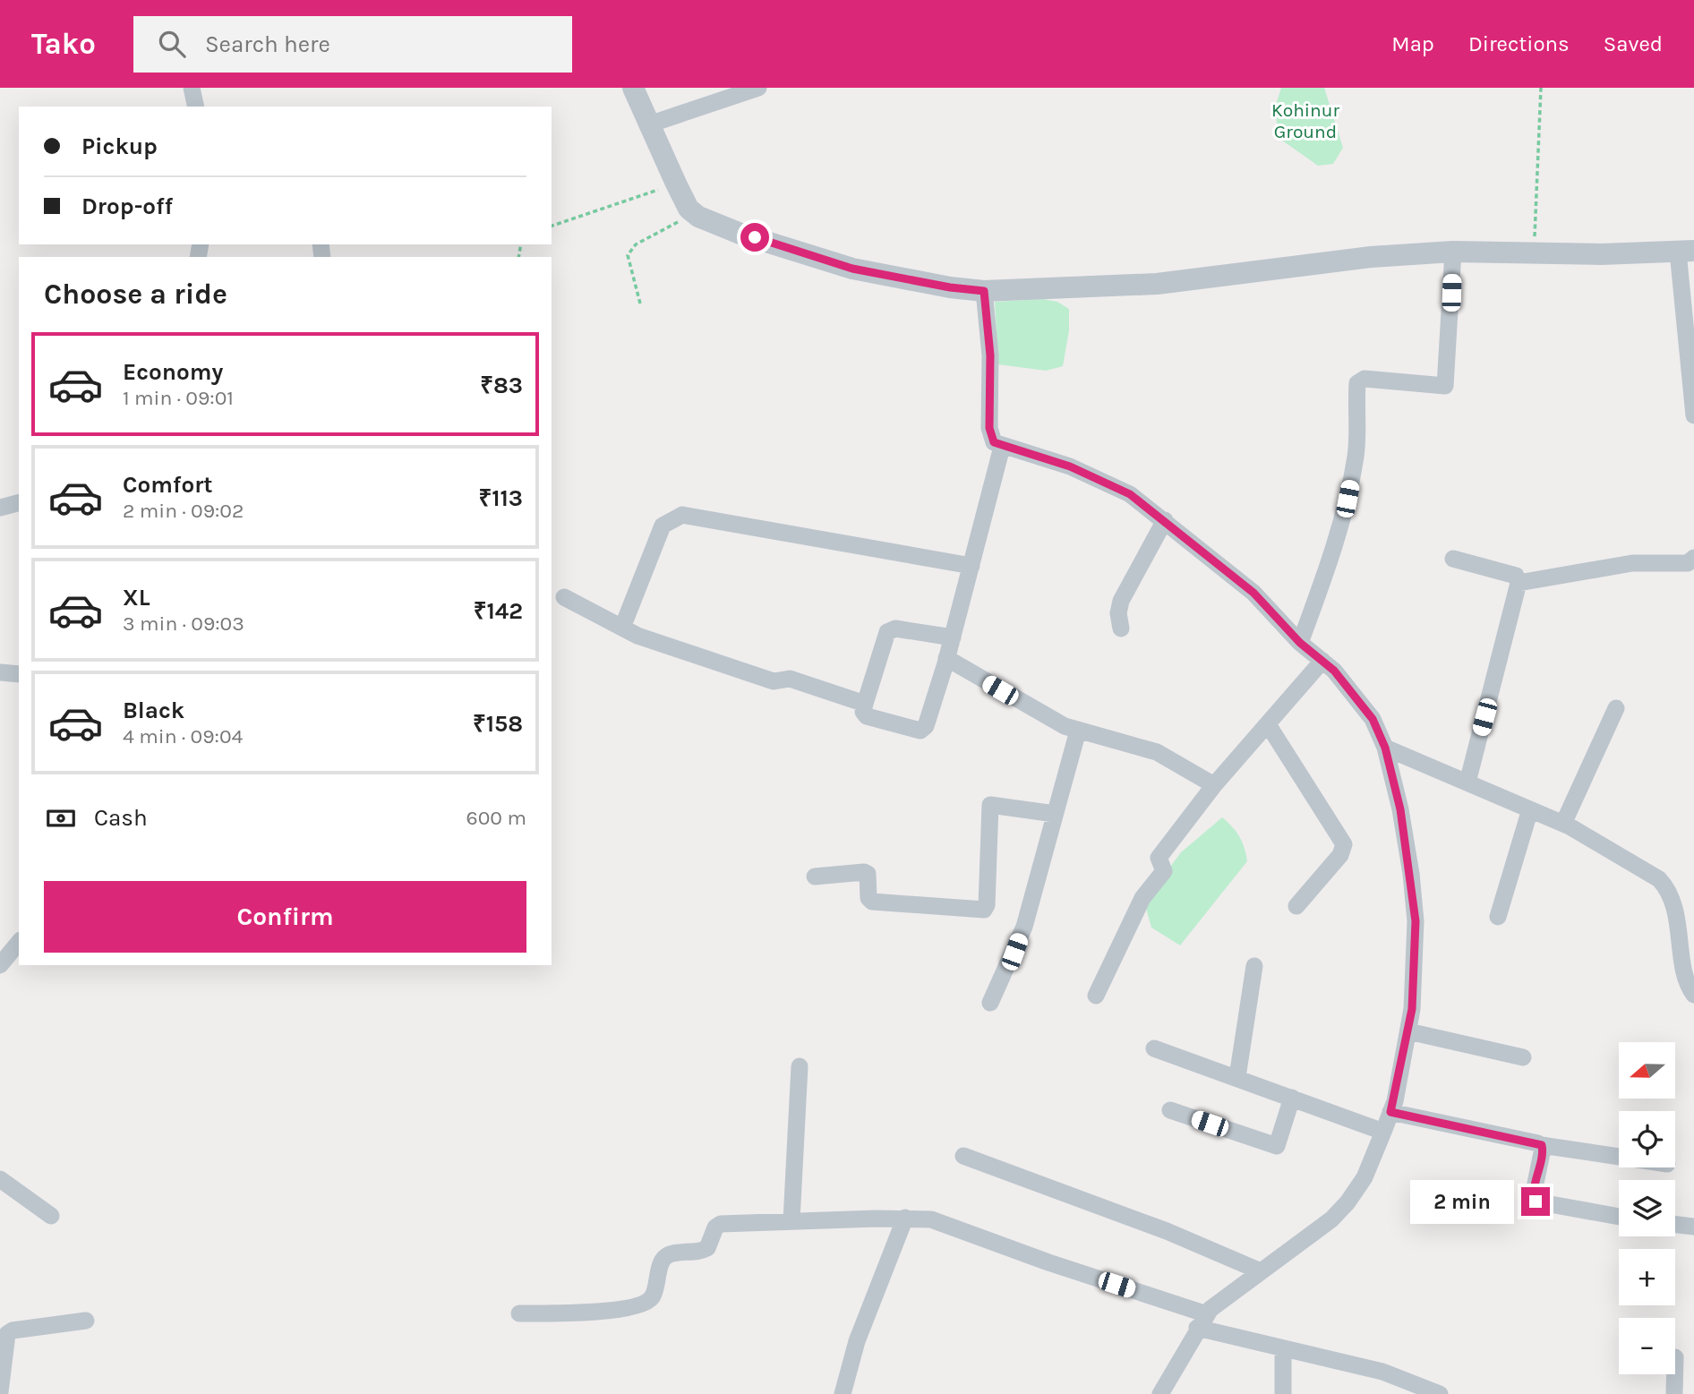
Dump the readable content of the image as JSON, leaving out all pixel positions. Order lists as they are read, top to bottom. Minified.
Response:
{"parks":["Kohinur Ground"],"north":"left","page":{"header":"Tako","search":"Search here","nav":["Map","Directions","Saved"],"banner":["Pickup","Drop-off"],"heading":"Choose a ride","list":[{"name":"Economy","note":"1 min · 09:01","value":"₹83"},{"name":"Comfort","note":"2 min · 09:02","value":"₹113"},{"name":"XL","note":"3 min · 09:03","value":"₹142"},{"name":"Black","note":"4 min · 09:04","value":"₹158"}],"pay":["Cash","600 m"],"buttons":"Confirm","map_buttons":["+","−"],"bubble":"2 min"}}
